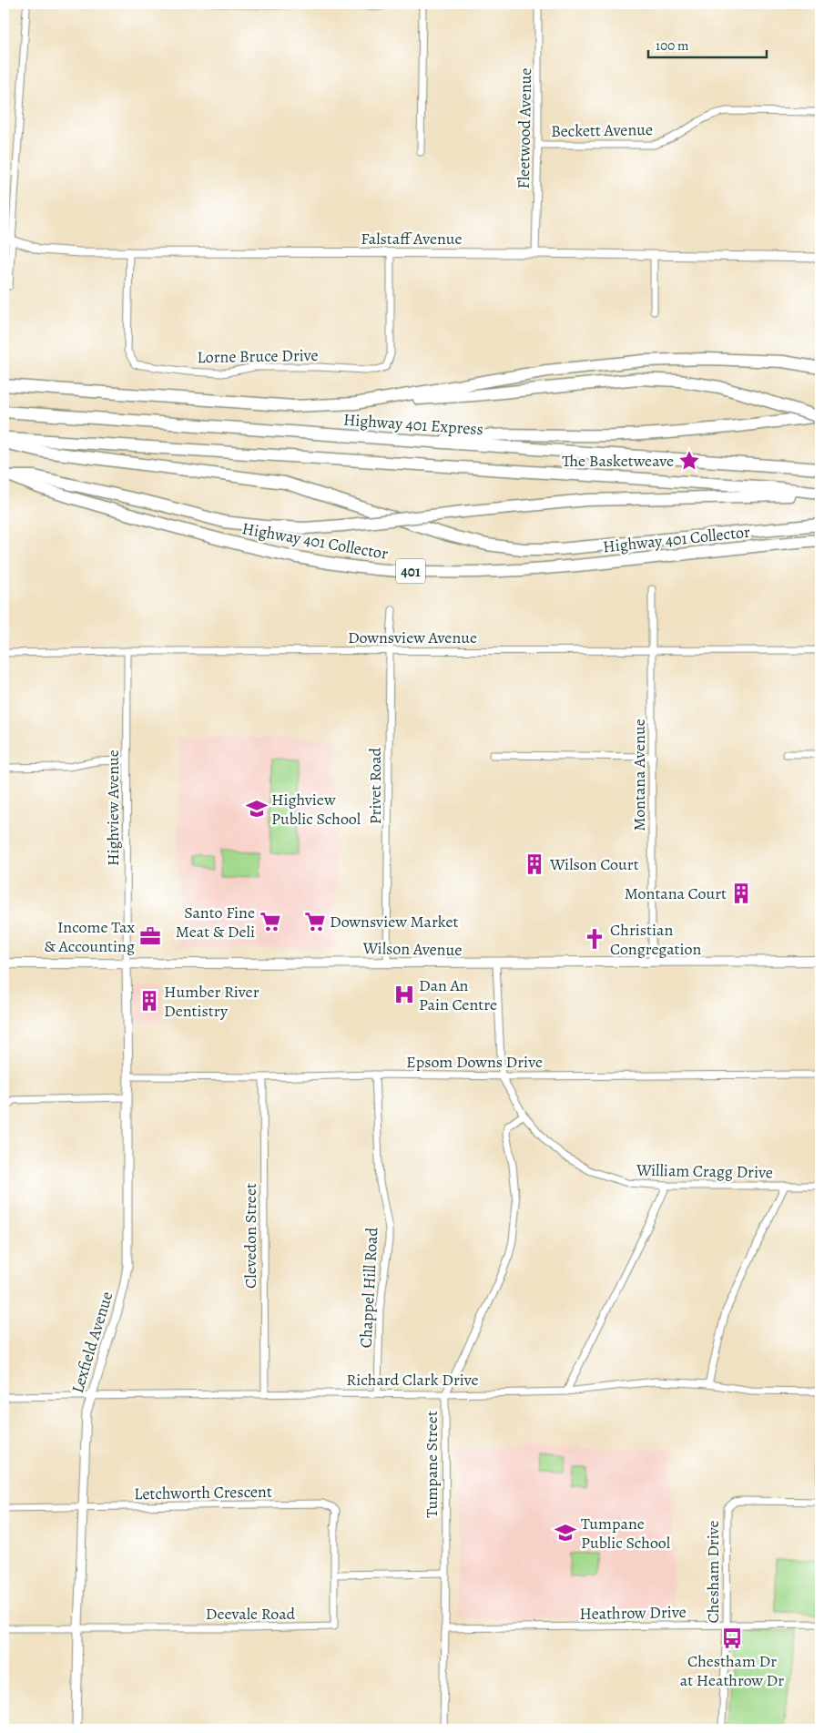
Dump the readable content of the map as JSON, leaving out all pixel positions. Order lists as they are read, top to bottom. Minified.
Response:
{"streets":{"highway":["Highway 401 Express","Highway 401 Collector","401"],"main road":["Wilson Avenue"],"street":["Fleetwood Avenue","Beckett Avenue","Falstaff Avenue","Lorne Bruce Drive","Downsview Avenue","Montana Avenue","Privet Road","Highview Avenue","Epsom Downs Drive","William Cragg Drive","Clevedon Street","Chappel Hill Road","Lexfield Avenue","Richard Clark Drive","Tumpane Street","Letchworth Crescent","Chesham Drive","Heathrow Drive","Deevale Road"]},"crossings":[["Fleetwood Avenue","Beckett Avenue"],["Fleetwood Avenue","Falstaff Avenue"],["Falstaff Avenue","Lorne Bruce Drive"],["Downsview Avenue","Montana Avenue"],["Downsview Avenue","Privet Road"],["Downsview Avenue","Highview Avenue"],["Montana Avenue","Wilson Avenue"],["Privet Road","Wilson Avenue"],["Highview Avenue","Wilson Avenue"],["Highview Avenue","Lexfield Avenue"],["Wilson Avenue","William Cragg Drive"],["Wilson Avenue","Lexfield Avenue"],["Epsom Downs Drive","William Cragg Drive"],["Epsom Downs Drive","Clevedon Street"],["Epsom Downs Drive","Chappel Hill Road"],["Epsom Downs Drive","Lexfield Avenue"],["William Cragg Drive","Tumpane Street"],["Clevedon Street","Richard Clark Drive"],["Chappel Hill Road","Richard Clark Drive"],["Lexfield Avenue","Richard Clark Drive"],["Lexfield Avenue","Letchworth Crescent"],["Lexfield Avenue","Deevale Road"],["Richard Clark Drive","Tumpane Street"],["Tumpane Street","Heathrow Drive"],["Letchworth Crescent","Deevale Road"],["Chesham Drive","Heathrow Drive"]],"places":{"place":["The Basketweave"],"school or university":["Highview Public School","Tumpane Public School"],"building":["Wilson Court","Montana Court","Humber River Dentistry"],"supermarket":["Santo Fine Meat & Deli","Downsview Market"],"office":["Income Tax & Accounting"],"church":["Christian Congregation"],"hospital":["Dan An Pain Centre"],"bus stop":["Chestham Dr at Heathrow Dr"]},"scale_bar":"100 m"}
